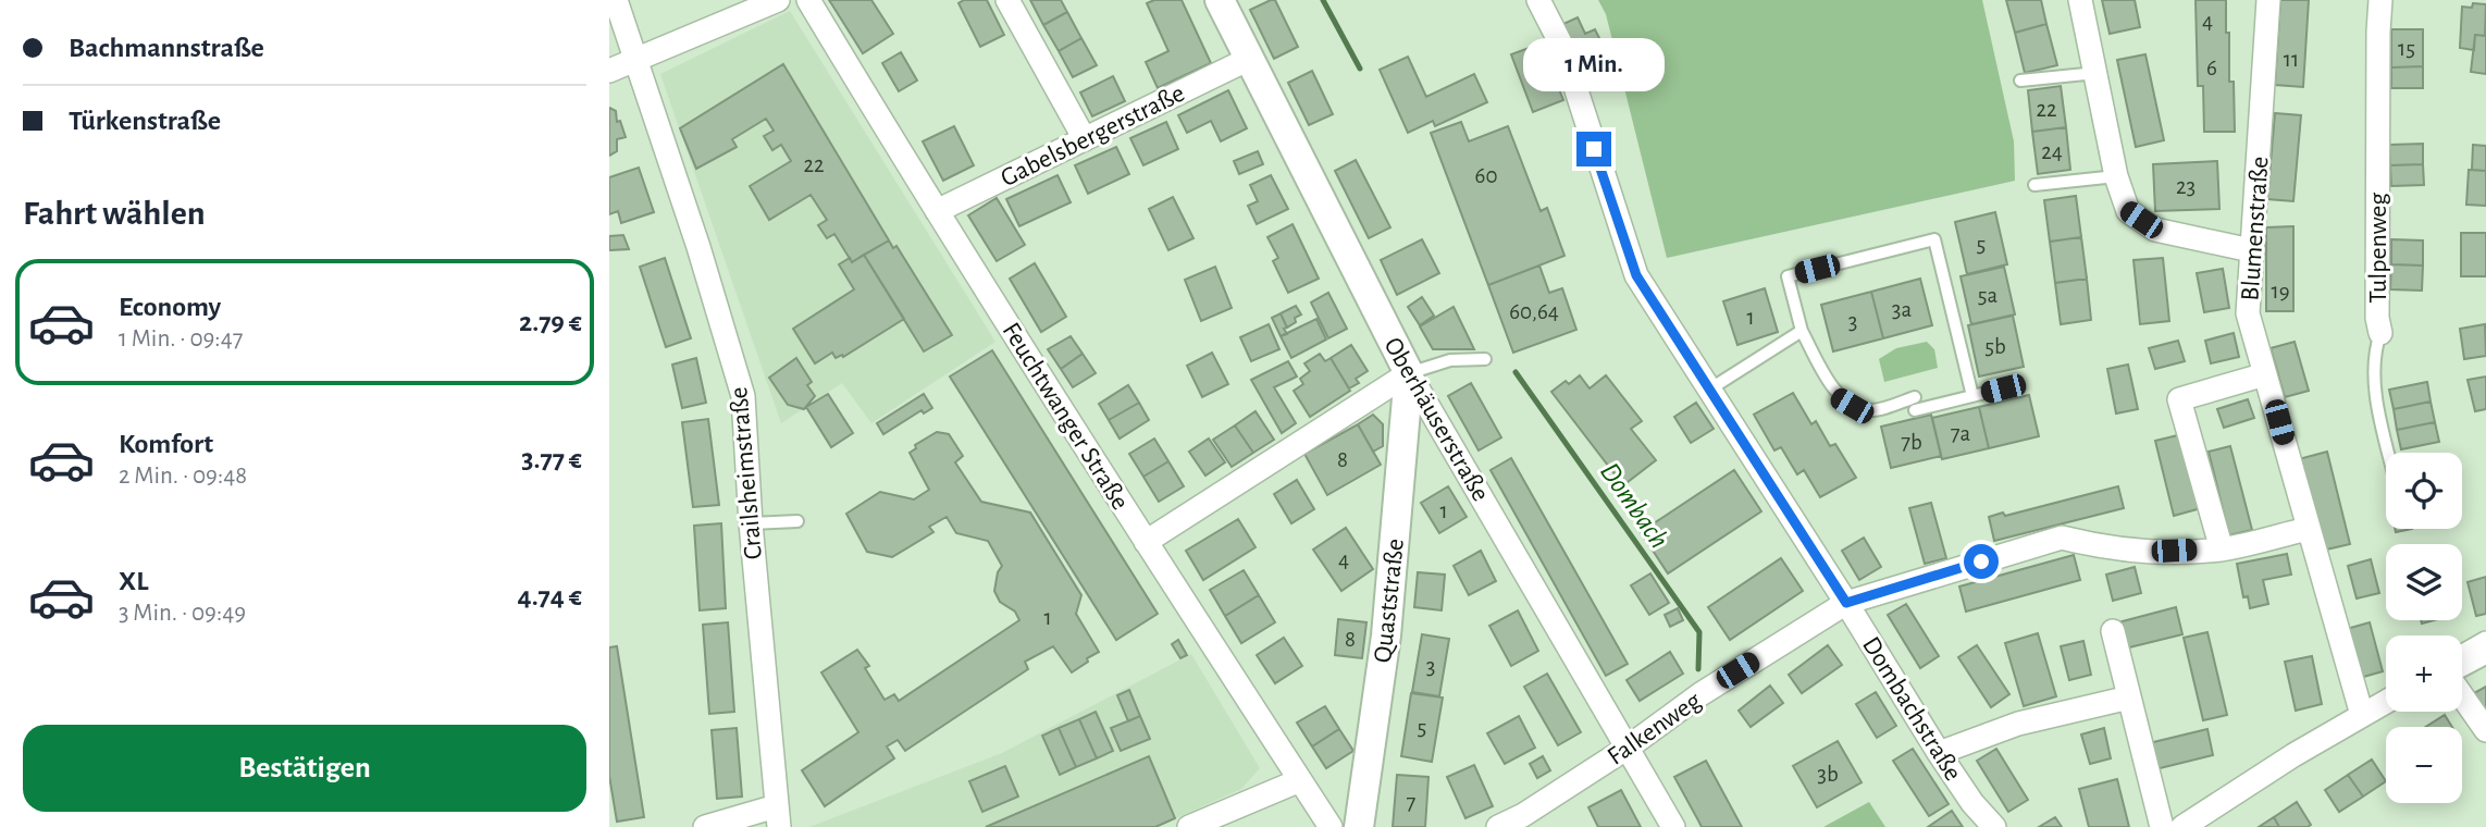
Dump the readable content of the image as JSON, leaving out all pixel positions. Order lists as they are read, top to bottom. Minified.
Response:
{"streets":{"street":["Gabelsbergerstraße","Blumenstraße","Tulpenweg","Feuchtwanger Straße","Oberhäuserstraße","Crailsheimstraße","Quaststraße","Dombachstraße","Falkenweg"]},"crossings":[["Gabelsbergerstraße","Feuchtwanger Straße"],["Gabelsbergerstraße","Oberhäuserstraße"],["Blumenstraße","Falkenweg"],["Oberhäuserstraße","Quaststraße"],["Oberhäuserstraße","Falkenweg"],["Dombachstraße","Falkenweg"]],"water":["Dombach"],"house_numbers":["4","15","11","6","22","24","22","60","23","5","19","5a","3a","60,64","1","3","5b","7a","7b","8","1","4","1","8","3","5","3b","7"],"page":{"banner":["Bachmannstraße","Türkenstraße"],"bubble":"1 Min.","heading":"Fahrt wählen","list":[{"name":"Economy","note":"1 Min. · 09:47","value":"2.79 €"},{"name":"Komfort","note":"2 Min. · 09:48","value":"3.77 €"},{"name":"XL","note":"3 Min. · 09:49","value":"4.74 €"}],"map_buttons":["+","−"],"buttons":"Bestätigen"}}
